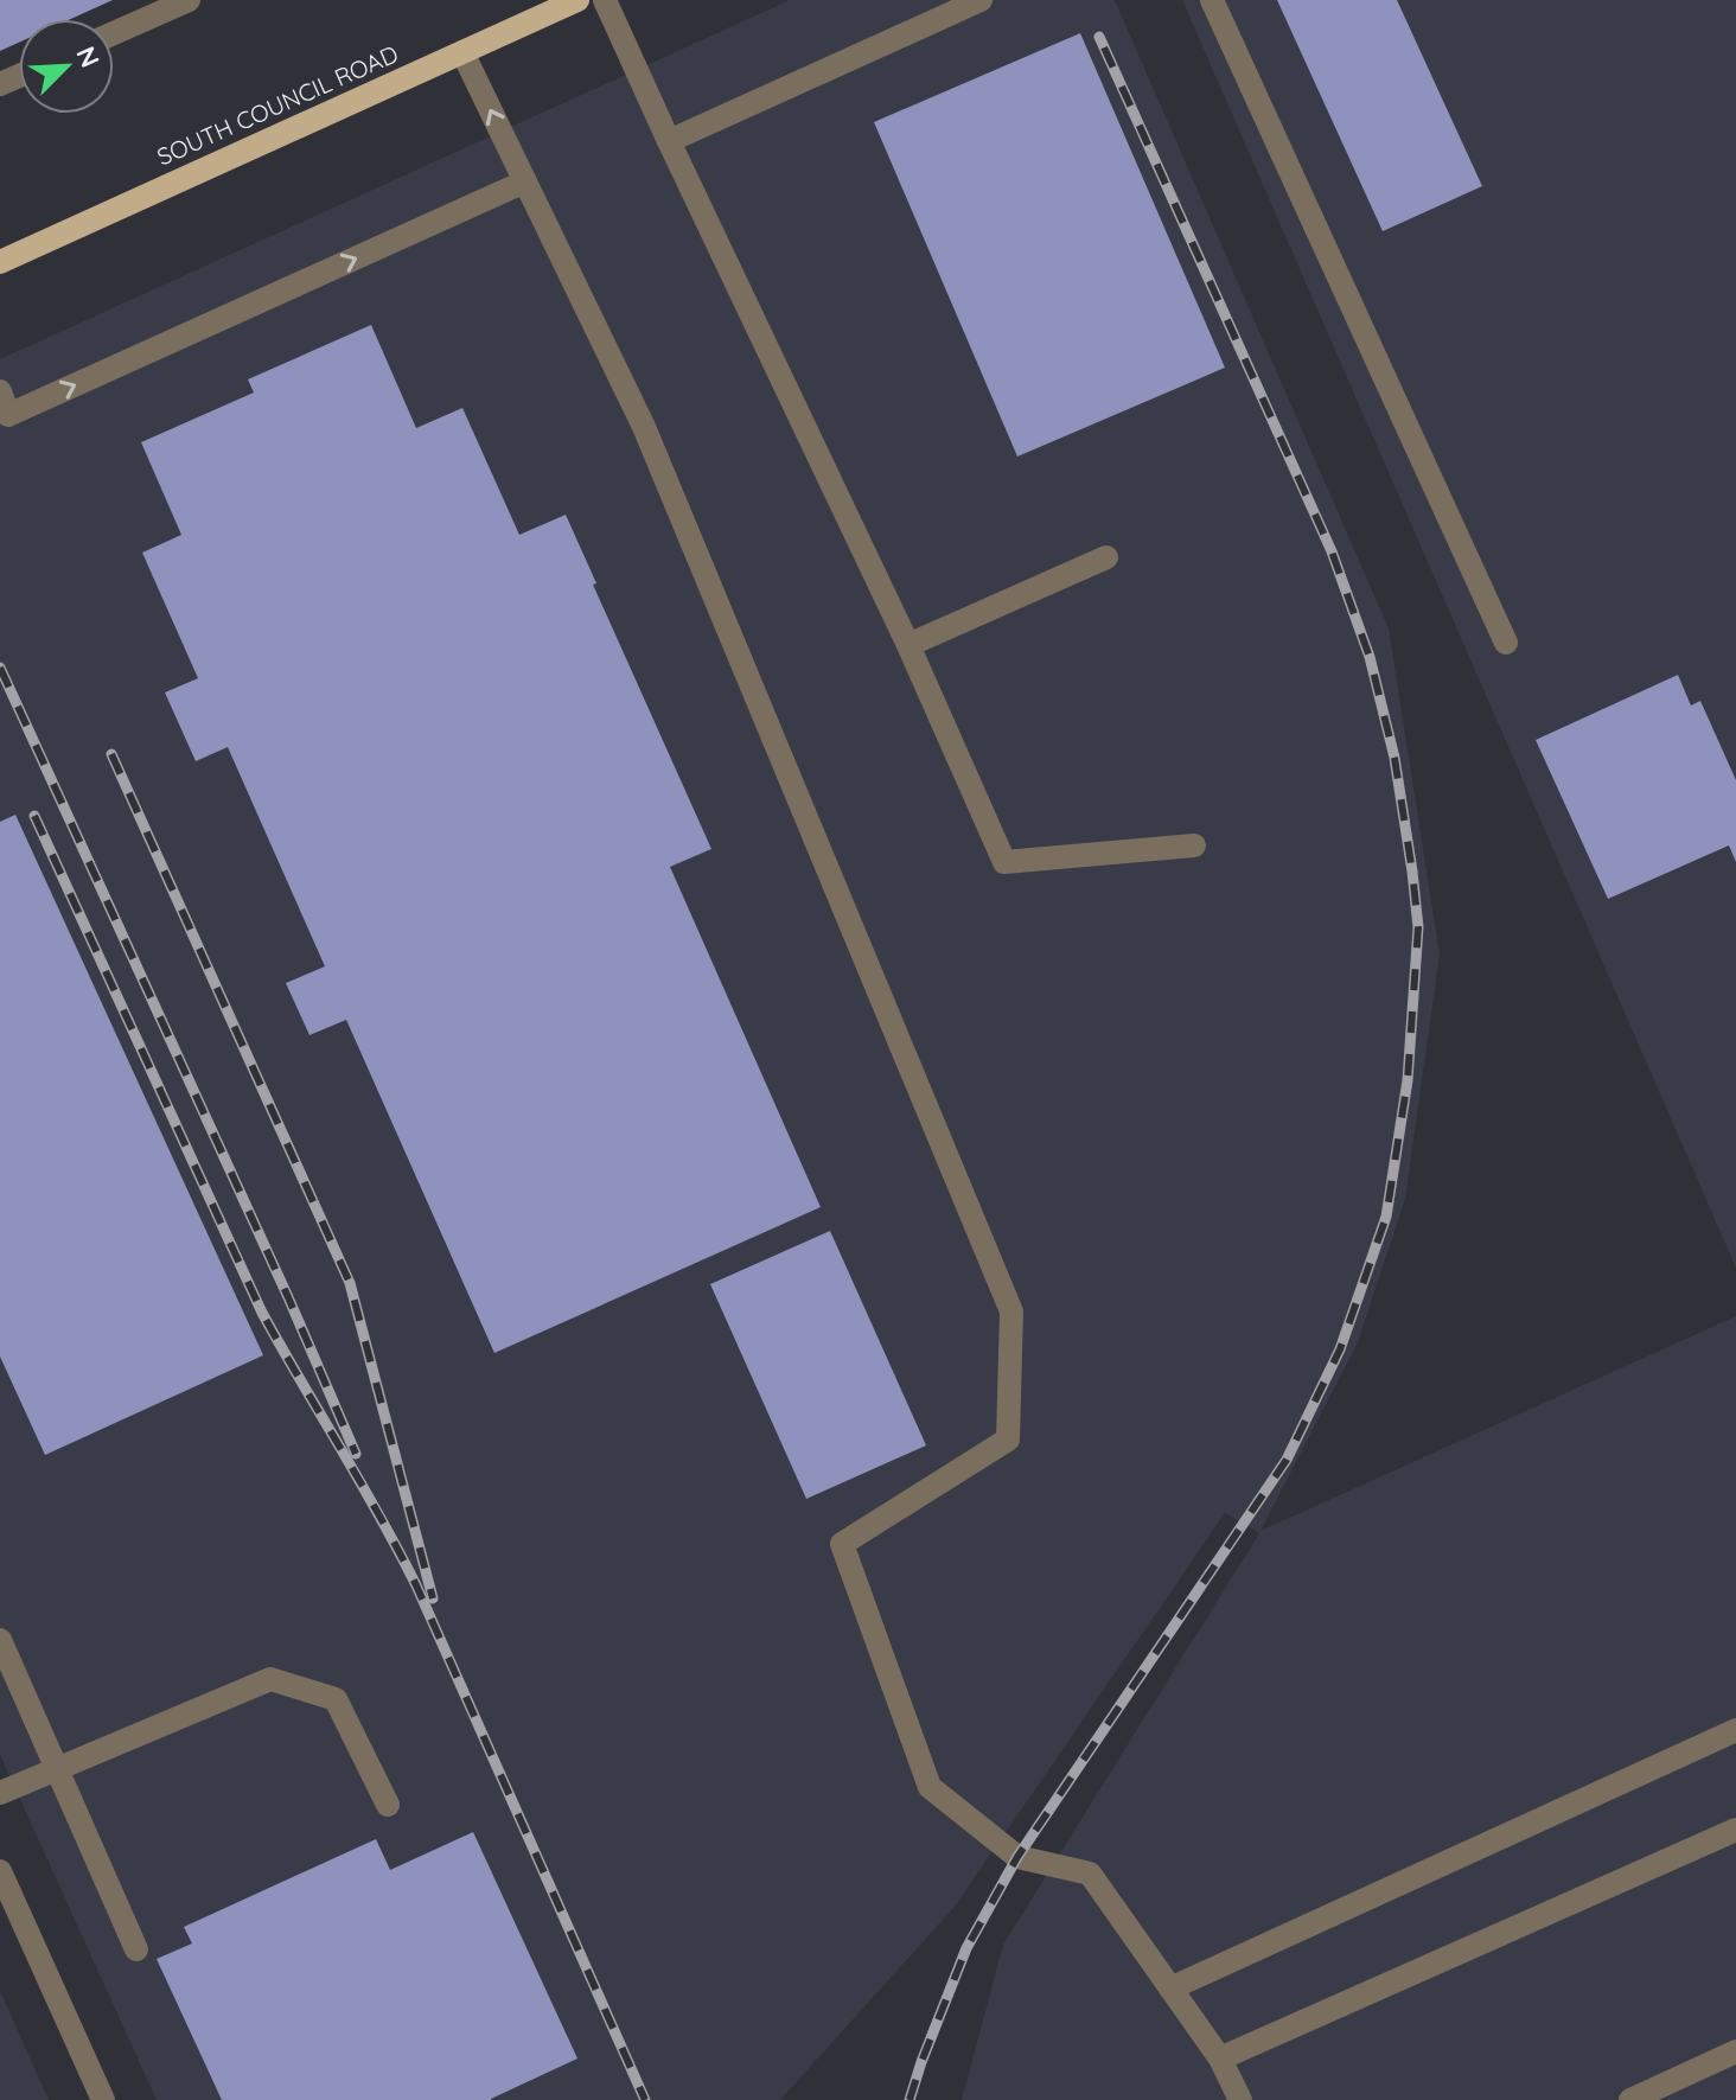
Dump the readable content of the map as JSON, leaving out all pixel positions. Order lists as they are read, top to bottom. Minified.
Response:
{"streets":{"main road":["SOUTH COUNCIL ROAD"]},"north":"top right"}
